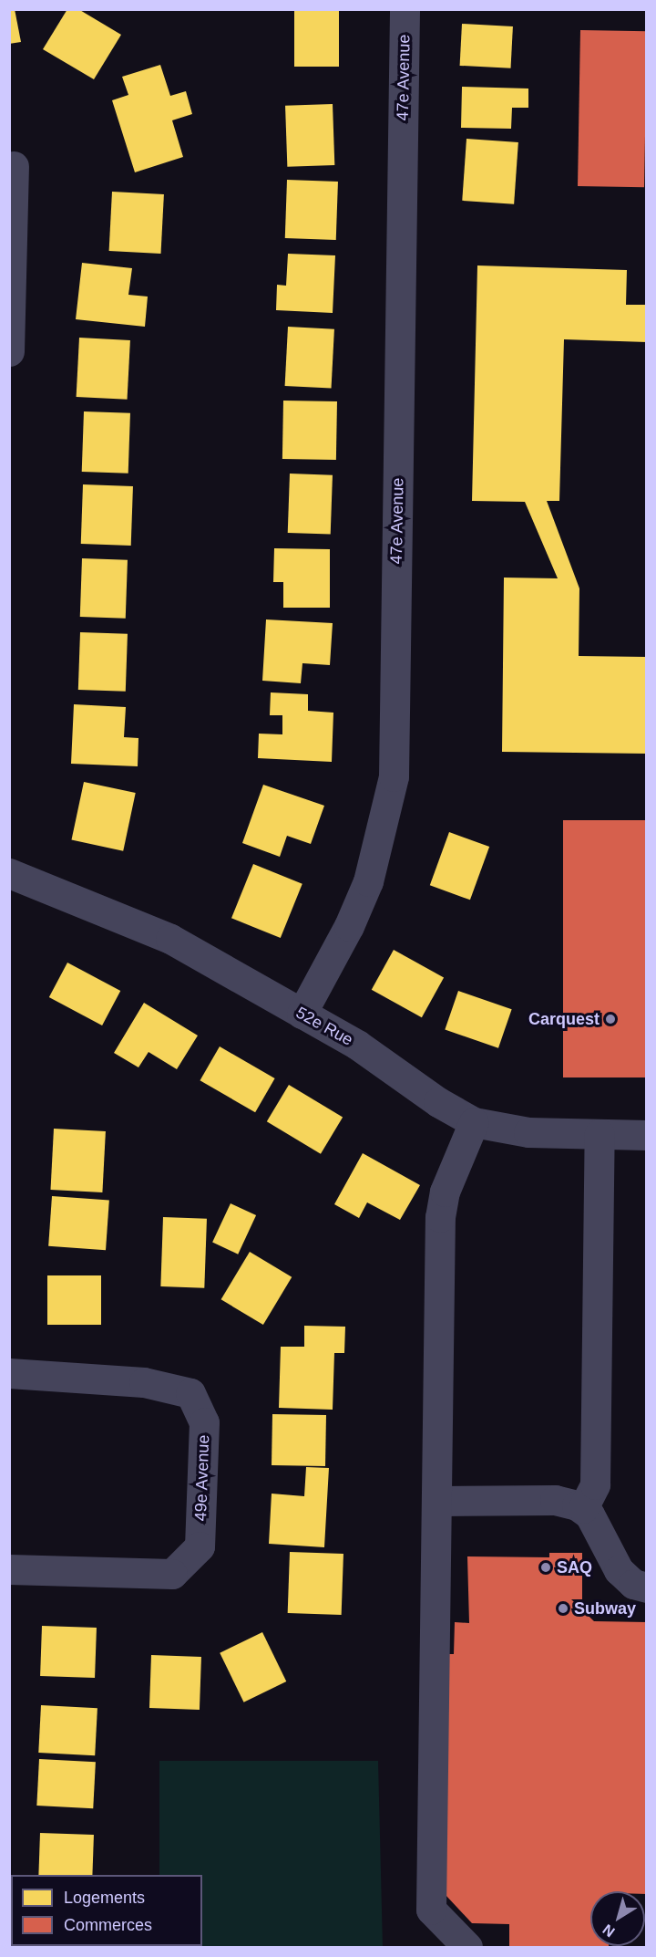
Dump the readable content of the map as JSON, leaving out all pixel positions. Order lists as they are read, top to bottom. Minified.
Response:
{"streets":{"street":["47e Avenue","52e Rue","49e Avenue"]},"crossings":[["47e Avenue","52e Rue"]],"places":["Carquest","SAQ","Subway"],"legend":["Logements","Commerces"],"north":"bottom left"}
